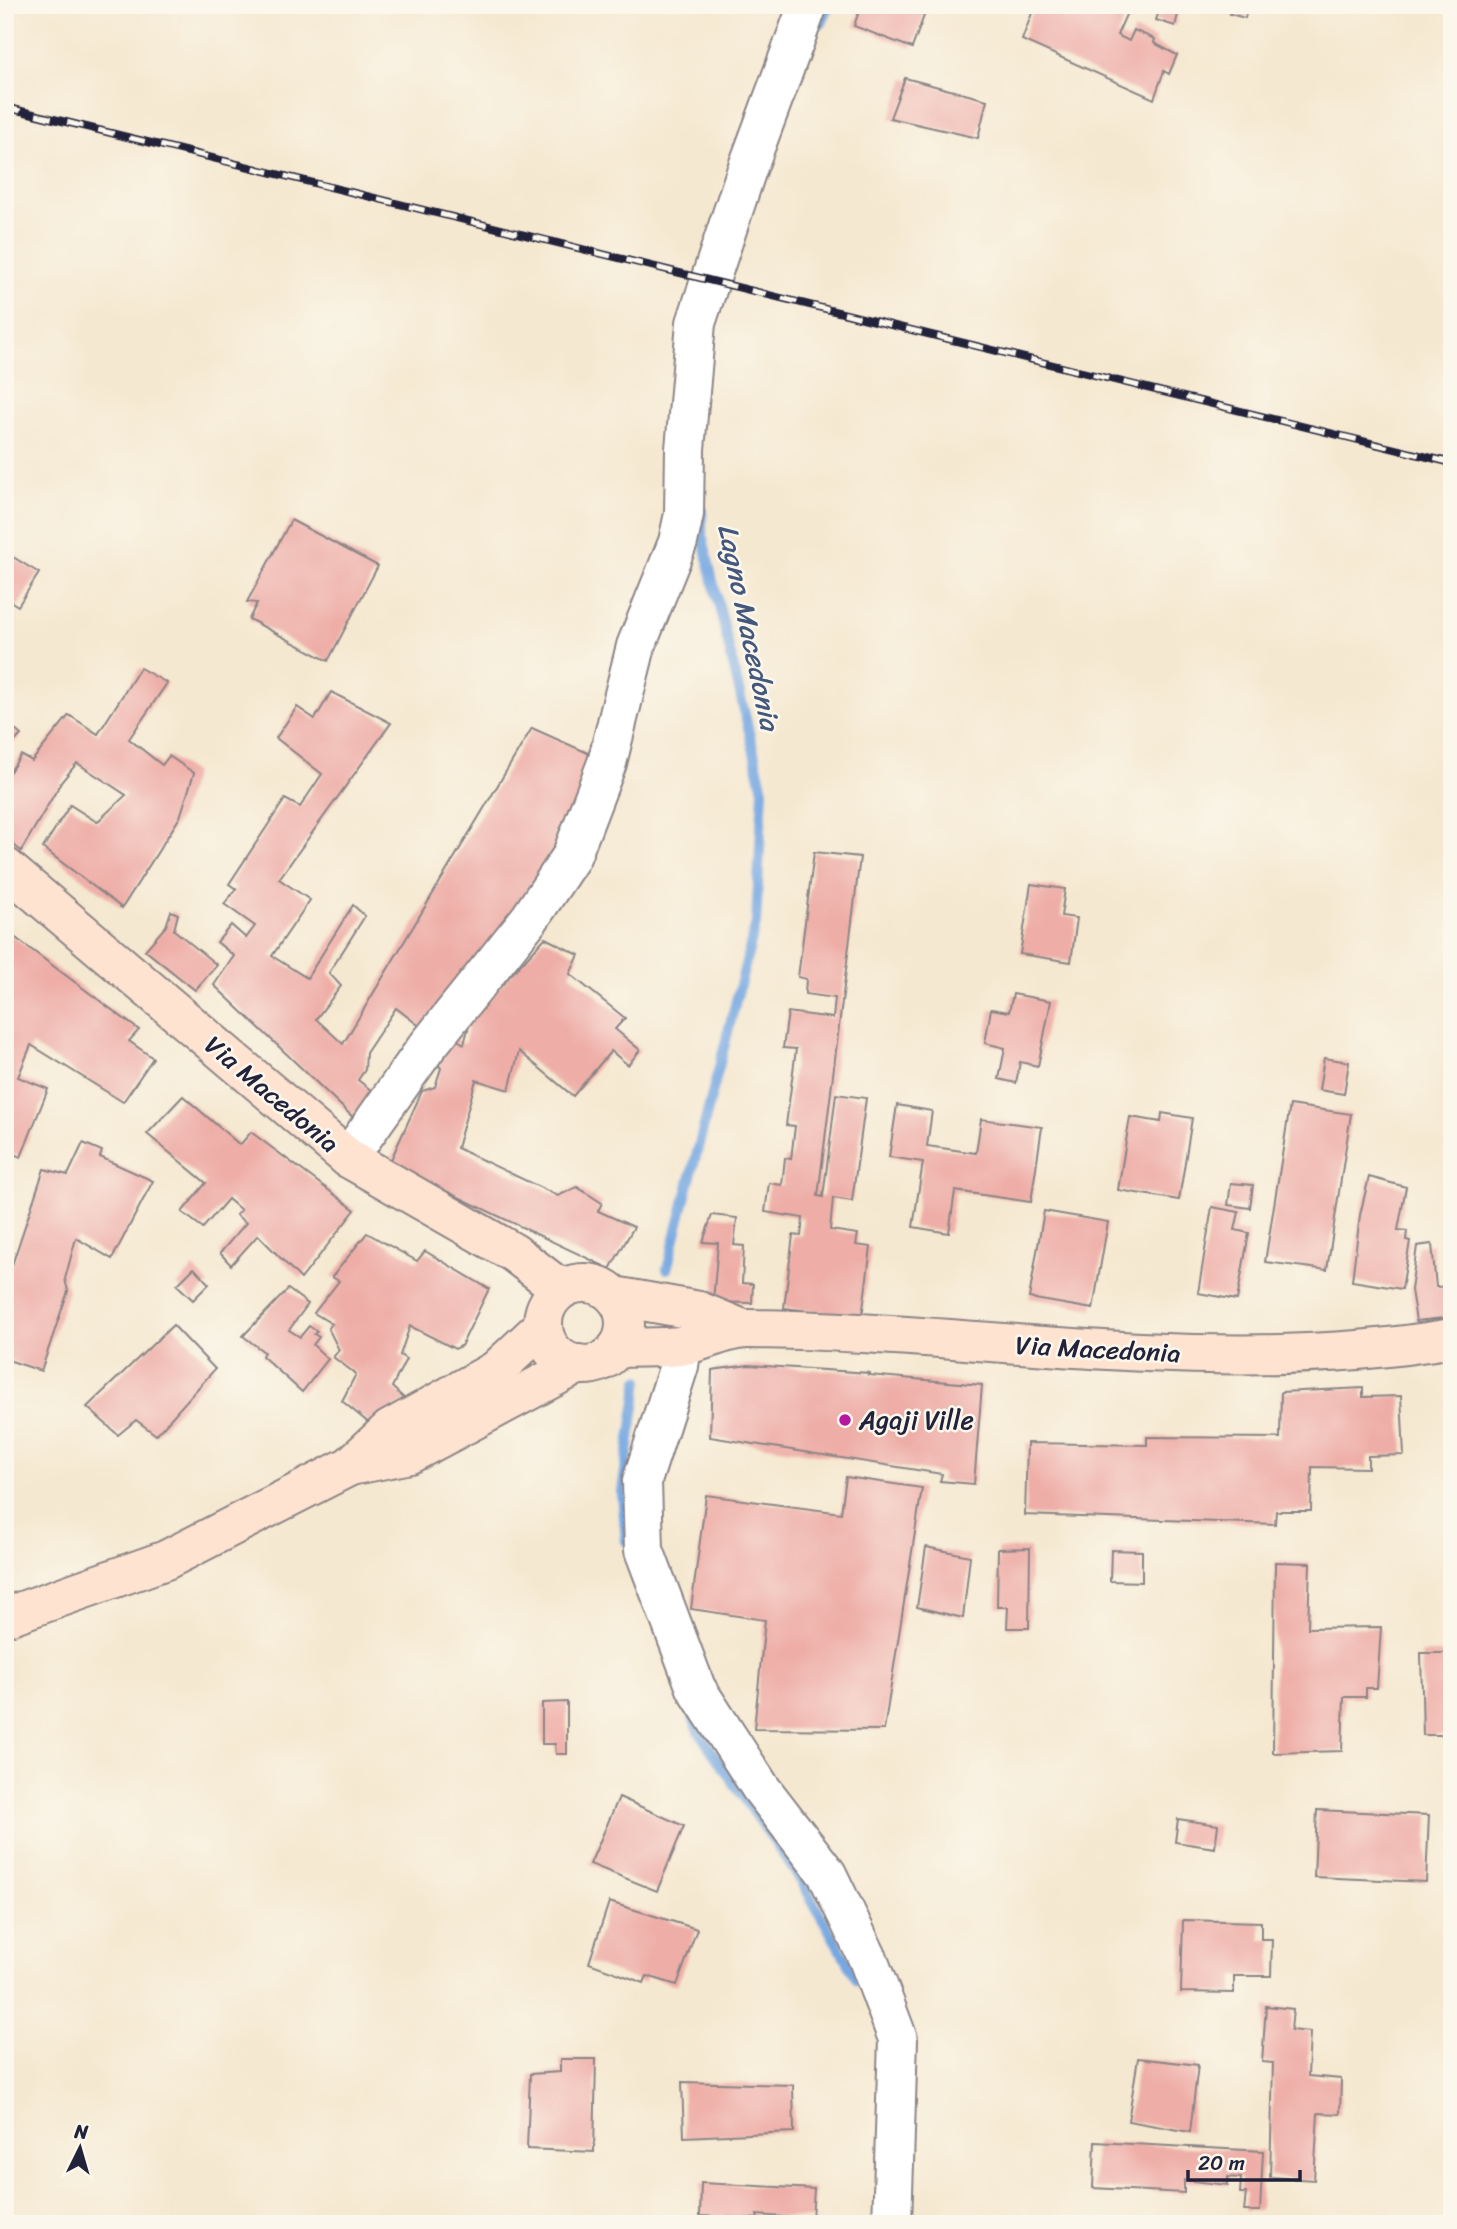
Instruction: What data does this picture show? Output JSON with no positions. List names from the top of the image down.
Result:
{
  "streets": {
    "main road": ["Via Macedonia"]
  },
  "water": ["Lagno Macedonia"],
  "places": ["Agaji Ville"],
  "scale_bar": "20 m",
  "north": "top"
}
